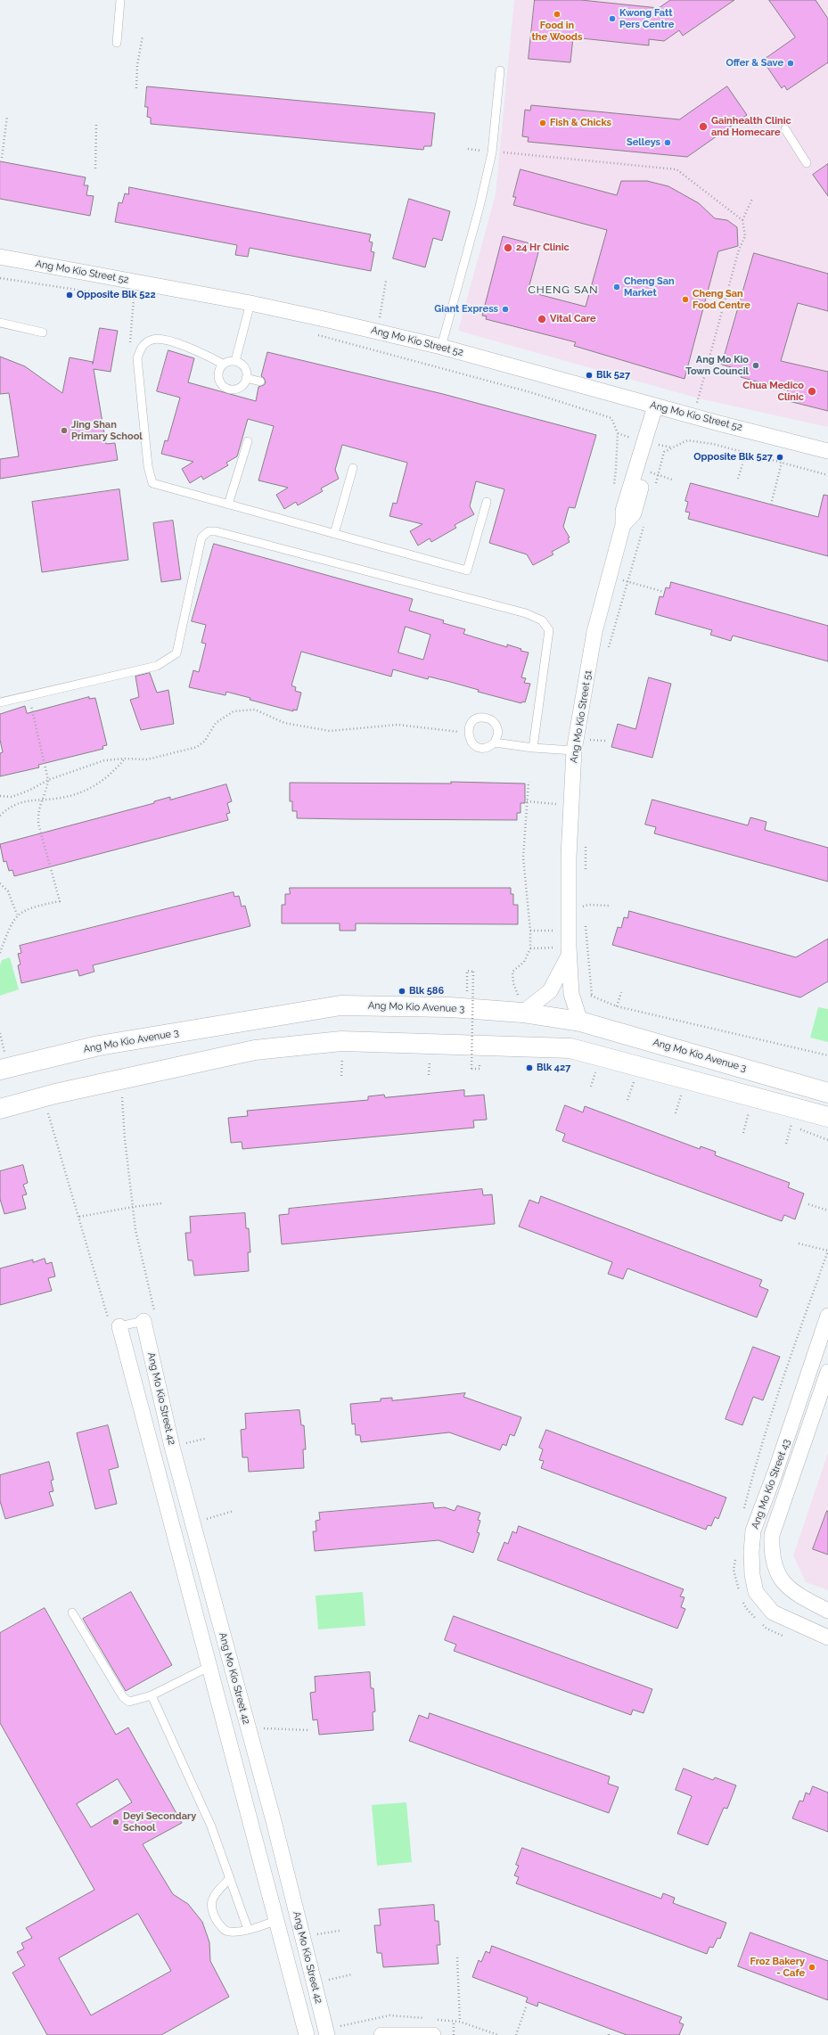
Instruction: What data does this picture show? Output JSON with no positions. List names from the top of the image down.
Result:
{
  "streets": {
    "main road": ["Ang Mo Kio Avenue 3"],
    "street": [
      "Ang Mo Kio Street 52",
      "Ang Mo Kio Street 51",
      "Ang Mo Kio Street 42",
      "Ang Mo Kio Street 43"
    ]
  },
  "crossings": [
    ["Ang Mo Kio Street 52", "Ang Mo Kio Street 51"],
    ["Ang Mo Kio Street 51", "Ang Mo Kio Avenue 3"]
  ],
  "districts": ["CHENG SAN"],
  "places": [
    "Food in the Woods",
    "Kwong Fatt Pers Centre",
    "Offer & Save",
    "Fish & Chicks",
    "Gainhealth Clinic and Homecare",
    "Selleys",
    "24 Hr Clinic",
    "Cheng San Market",
    "Opposite Blk 522",
    "Cheng San Food Centre",
    "Giant Express",
    "Vital Care",
    "Ang Mo Kio Town Council",
    "Blk 527",
    "Chua Medico Clinic",
    "Jing Shan Primary School",
    "Opposite Blk 527",
    "Blk 586",
    "Blk 427",
    "Deyi Secondary School",
    "Froz Bakery - Cafe"
  ]
}
